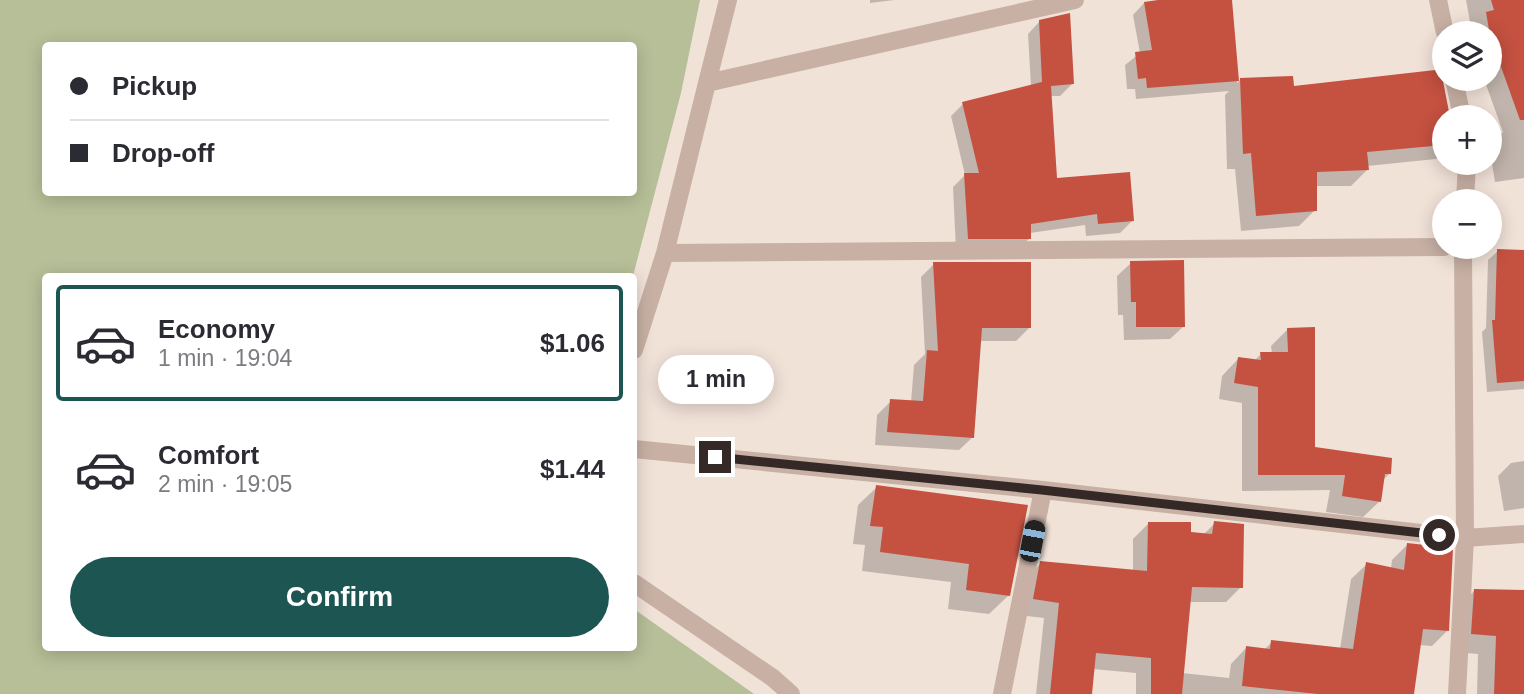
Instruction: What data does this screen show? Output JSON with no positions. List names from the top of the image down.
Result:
{
  "page": {
    "map_buttons": ["+", "−"],
    "banner": ["Pickup", "Drop-off"],
    "list": [
      {
        "name": "Economy",
        "note": "1 min · 19:04",
        "value": "$1.06"
      },
      {
        "name": "Comfort",
        "note": "2 min · 19:05",
        "value": "$1.44"
      }
    ],
    "bubble": "1 min",
    "buttons": "Confirm"
  }
}
